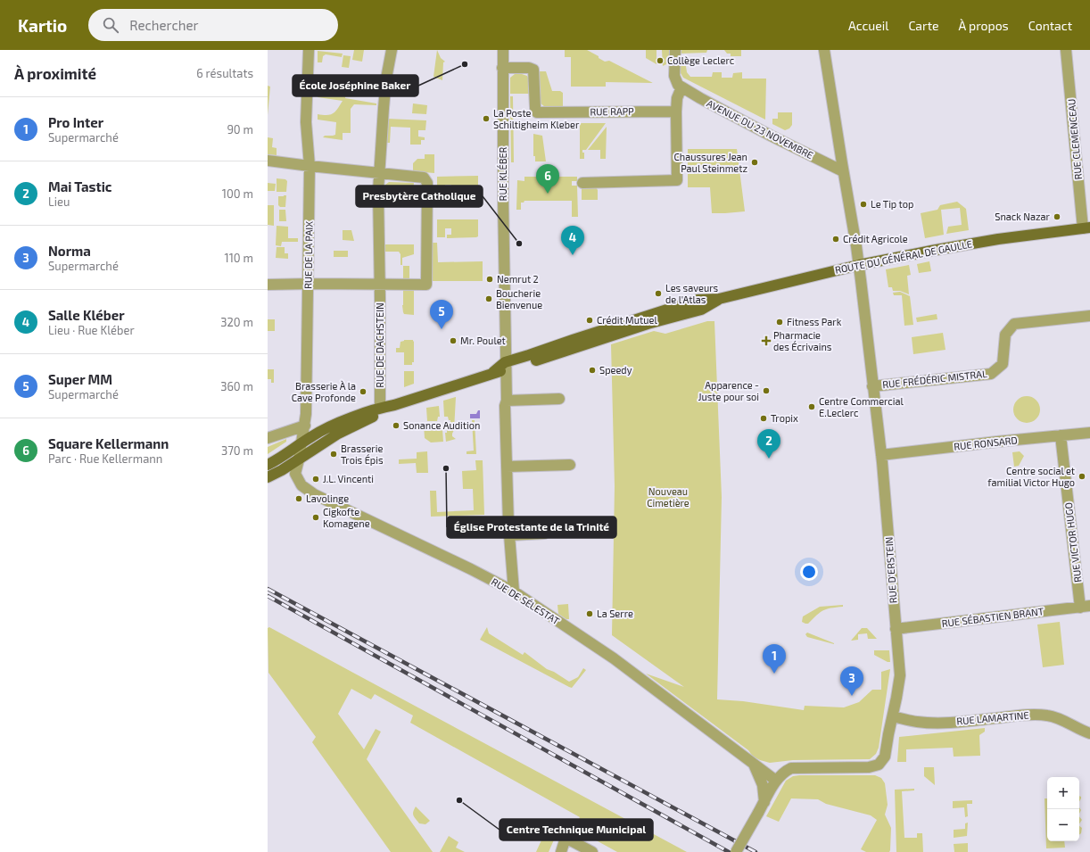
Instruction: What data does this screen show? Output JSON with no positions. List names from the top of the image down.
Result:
{
  "streets": {
    "main road": ["ROUTE DU GÉNÉRAL DE GAULLE"],
    "street": [
      "RUE RAPP",
      "AVENUE DU 23 NOVEMBRE",
      "RUE CLEMENCEAU",
      "RUE KLÉBER",
      "RUE DE LA PAIX",
      "RUE DE DACHSTEIN",
      "RUE FRÉDÉRIC MISTRAL",
      "RUE RONSARD",
      "RUE VICTOR HUGO",
      "RUE D'ERSTEIN",
      "RUE DE SÉLESTAT",
      "RUE SÉBASTIEN BRANT",
      "RUE LAMARTINE"
    ]
  },
  "crossings": [
    ["RUE RAPP", "RUE KLÉBER"],
    ["AVENUE DU 23 NOVEMBRE", "RUE D'ERSTEIN"],
    ["RUE CLEMENCEAU", "ROUTE DU GÉNÉRAL DE GAULLE"],
    ["RUE KLÉBER", "ROUTE DU GÉNÉRAL DE GAULLE"],
    ["RUE KLÉBER", "RUE DE SÉLESTAT"],
    ["RUE DE LA PAIX", "ROUTE DU GÉNÉRAL DE GAULLE"],
    ["RUE DE LA PAIX", "RUE DE SÉLESTAT"],
    ["ROUTE DU GÉNÉRAL DE GAULLE", "RUE DE DACHSTEIN"],
    ["ROUTE DU GÉNÉRAL DE GAULLE", "RUE D'ERSTEIN"],
    ["ROUTE DU GÉNÉRAL DE GAULLE", "RUE DE SÉLESTAT"],
    ["RUE FRÉDÉRIC MISTRAL", "RUE D'ERSTEIN"],
    ["RUE RONSARD", "RUE VICTOR HUGO"],
    ["RUE RONSARD", "RUE D'ERSTEIN"],
    ["RUE VICTOR HUGO", "RUE SÉBASTIEN BRANT"],
    ["RUE D'ERSTEIN", "RUE DE SÉLESTAT"],
    ["RUE D'ERSTEIN", "RUE SÉBASTIEN BRANT"],
    ["RUE D'ERSTEIN", "RUE LAMARTINE"]
  ],
  "parks": ["Nouveau Cimetière"],
  "places": {
    "other": [
      "Collège Leclerc",
      "École Joséphine Baker",
      "La Poste Schiltigheim Kleber",
      "Chaussures Jean Paul Steinmetz",
      "Le Tip top",
      "Snack Nazar",
      "Crédit Agricole",
      "Presbytère Catholique",
      "Nemrut 2",
      "Les saveurs de l'Atlas",
      "Boucherie Bienvenue",
      "Crédit Mutuel",
      "Fitness Park",
      "Mr. Poulet",
      "Speedy",
      "Apparence - Juste pour soi",
      "Brasserie À la Cave Profonde",
      "Centre Commercial E.Leclerc",
      "Tropix",
      "Sonance Audition",
      "Brasserie Trois Épis",
      "Église Protestante de la Trinité",
      "Centre social et familial Victor Hugo",
      "J.L. Vincenti",
      "Lavolinge",
      "Cigkofte Komagene",
      "La Serre",
      "Centre Technique Municipal"
    ],
    "health": ["Pharmacie des Écrivains"]
  },
  "page": {
    "header": "Kartio",
    "search": "Rechercher",
    "nav": [
      "Accueil",
      "Carte",
      "À propos",
      "Contact"
    ],
    "heading": ["À proximité", "6 résultats"],
    "list": [
      {
        "mark": "1",
        "name": "Pro Inter",
        "note": "Supermarché",
        "value": "90 m"
      },
      {
        "mark": "2",
        "name": "Mai Tastic",
        "note": "Lieu",
        "value": "100 m"
      },
      {
        "mark": "3",
        "name": "Norma",
        "note": "Supermarché",
        "value": "110 m"
      },
      {
        "mark": "4",
        "name": "Salle Kléber",
        "note": "Lieu · Rue Kléber",
        "value": "320 m"
      },
      {
        "mark": "5",
        "name": "Super MM",
        "note": "Supermarché",
        "value": "360 m"
      },
      {
        "mark": "6",
        "name": "Square Kellermann",
        "note": "Parc · Rue Kellermann",
        "value": "370 m"
      }
    ],
    "pins": [
      "6",
      "4",
      "5",
      "2",
      "1",
      "3"
    ],
    "map_buttons": ["+", "−"]
  }
}
